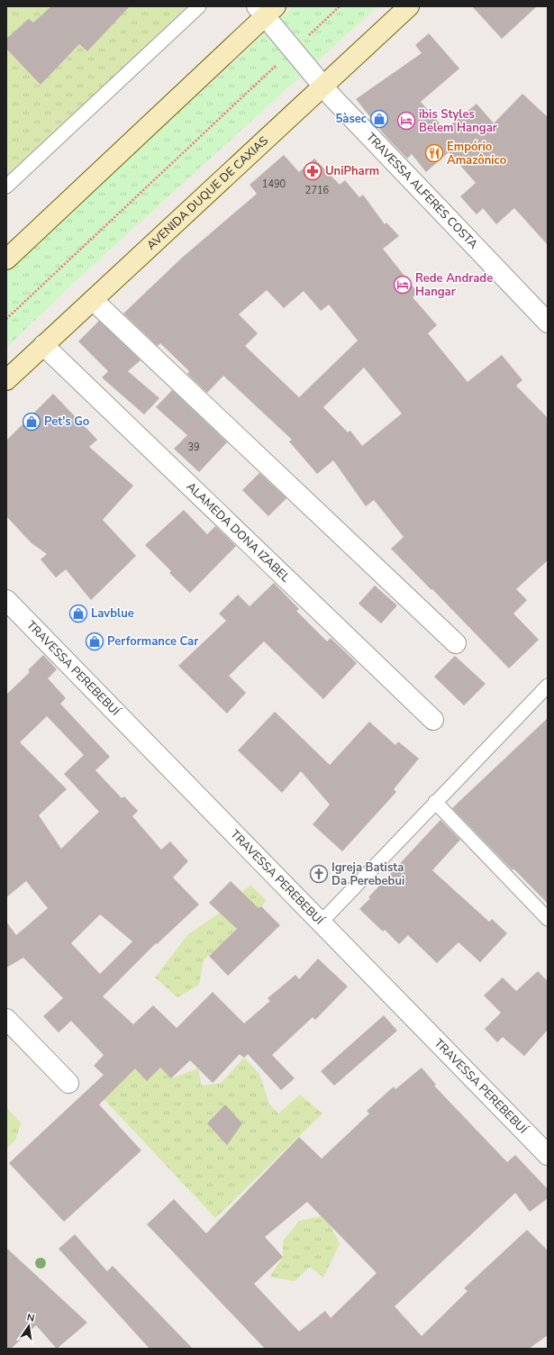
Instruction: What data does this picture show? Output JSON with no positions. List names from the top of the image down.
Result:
{
  "streets": {
    "main road": ["AVENIDA DUQUE DE CAXIAS"],
    "street": ["TRAVESSA ALFERES COSTA", "ALAMEDA DONA IZABEL", "TRAVESSA PEREBEBUÍ"]
  },
  "crossings": [
    ["TRAVESSA ALFERES COSTA", "AVENIDA DUQUE DE CAXIAS"],
    ["AVENIDA DUQUE DE CAXIAS", "ALAMEDA DONA IZABEL"]
  ],
  "places": {
    "shop": [
      "5àsec",
      "Pet's Go",
      "Lavblue",
      "Performance Car"
    ],
    "hotel": ["ibis Styles Belem Hangar", "Rede Andrade Hangar"],
    "restaurant": ["Empório Amazônico"],
    "pharmacy": ["UniPharm"],
    "church": ["Igreja Batista Da Perebebui"]
  },
  "house_numbers": ["1490", "2716", "39"],
  "north": "top"
}
